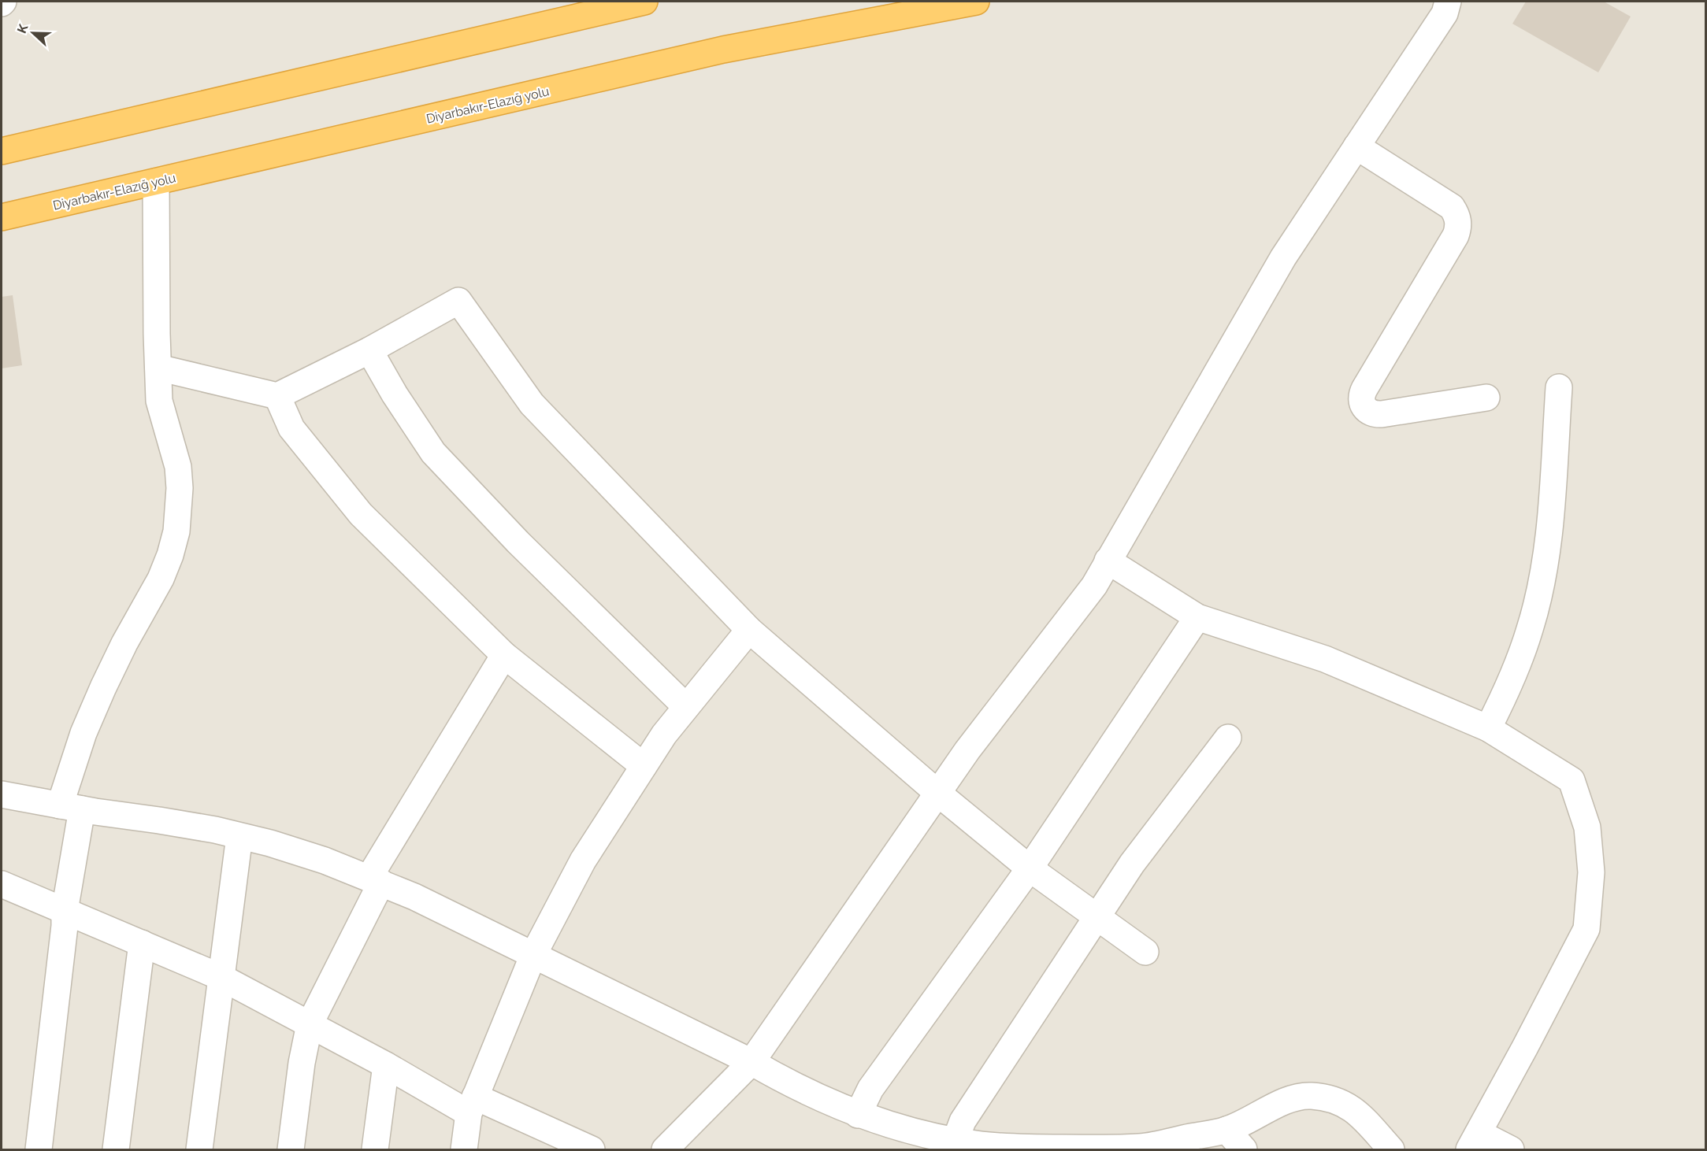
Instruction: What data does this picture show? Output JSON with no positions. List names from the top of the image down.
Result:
{
  "streets": {
    "highway": ["Diyarbakır-Elazığ yolu"]
  },
  "north": "left"
}
